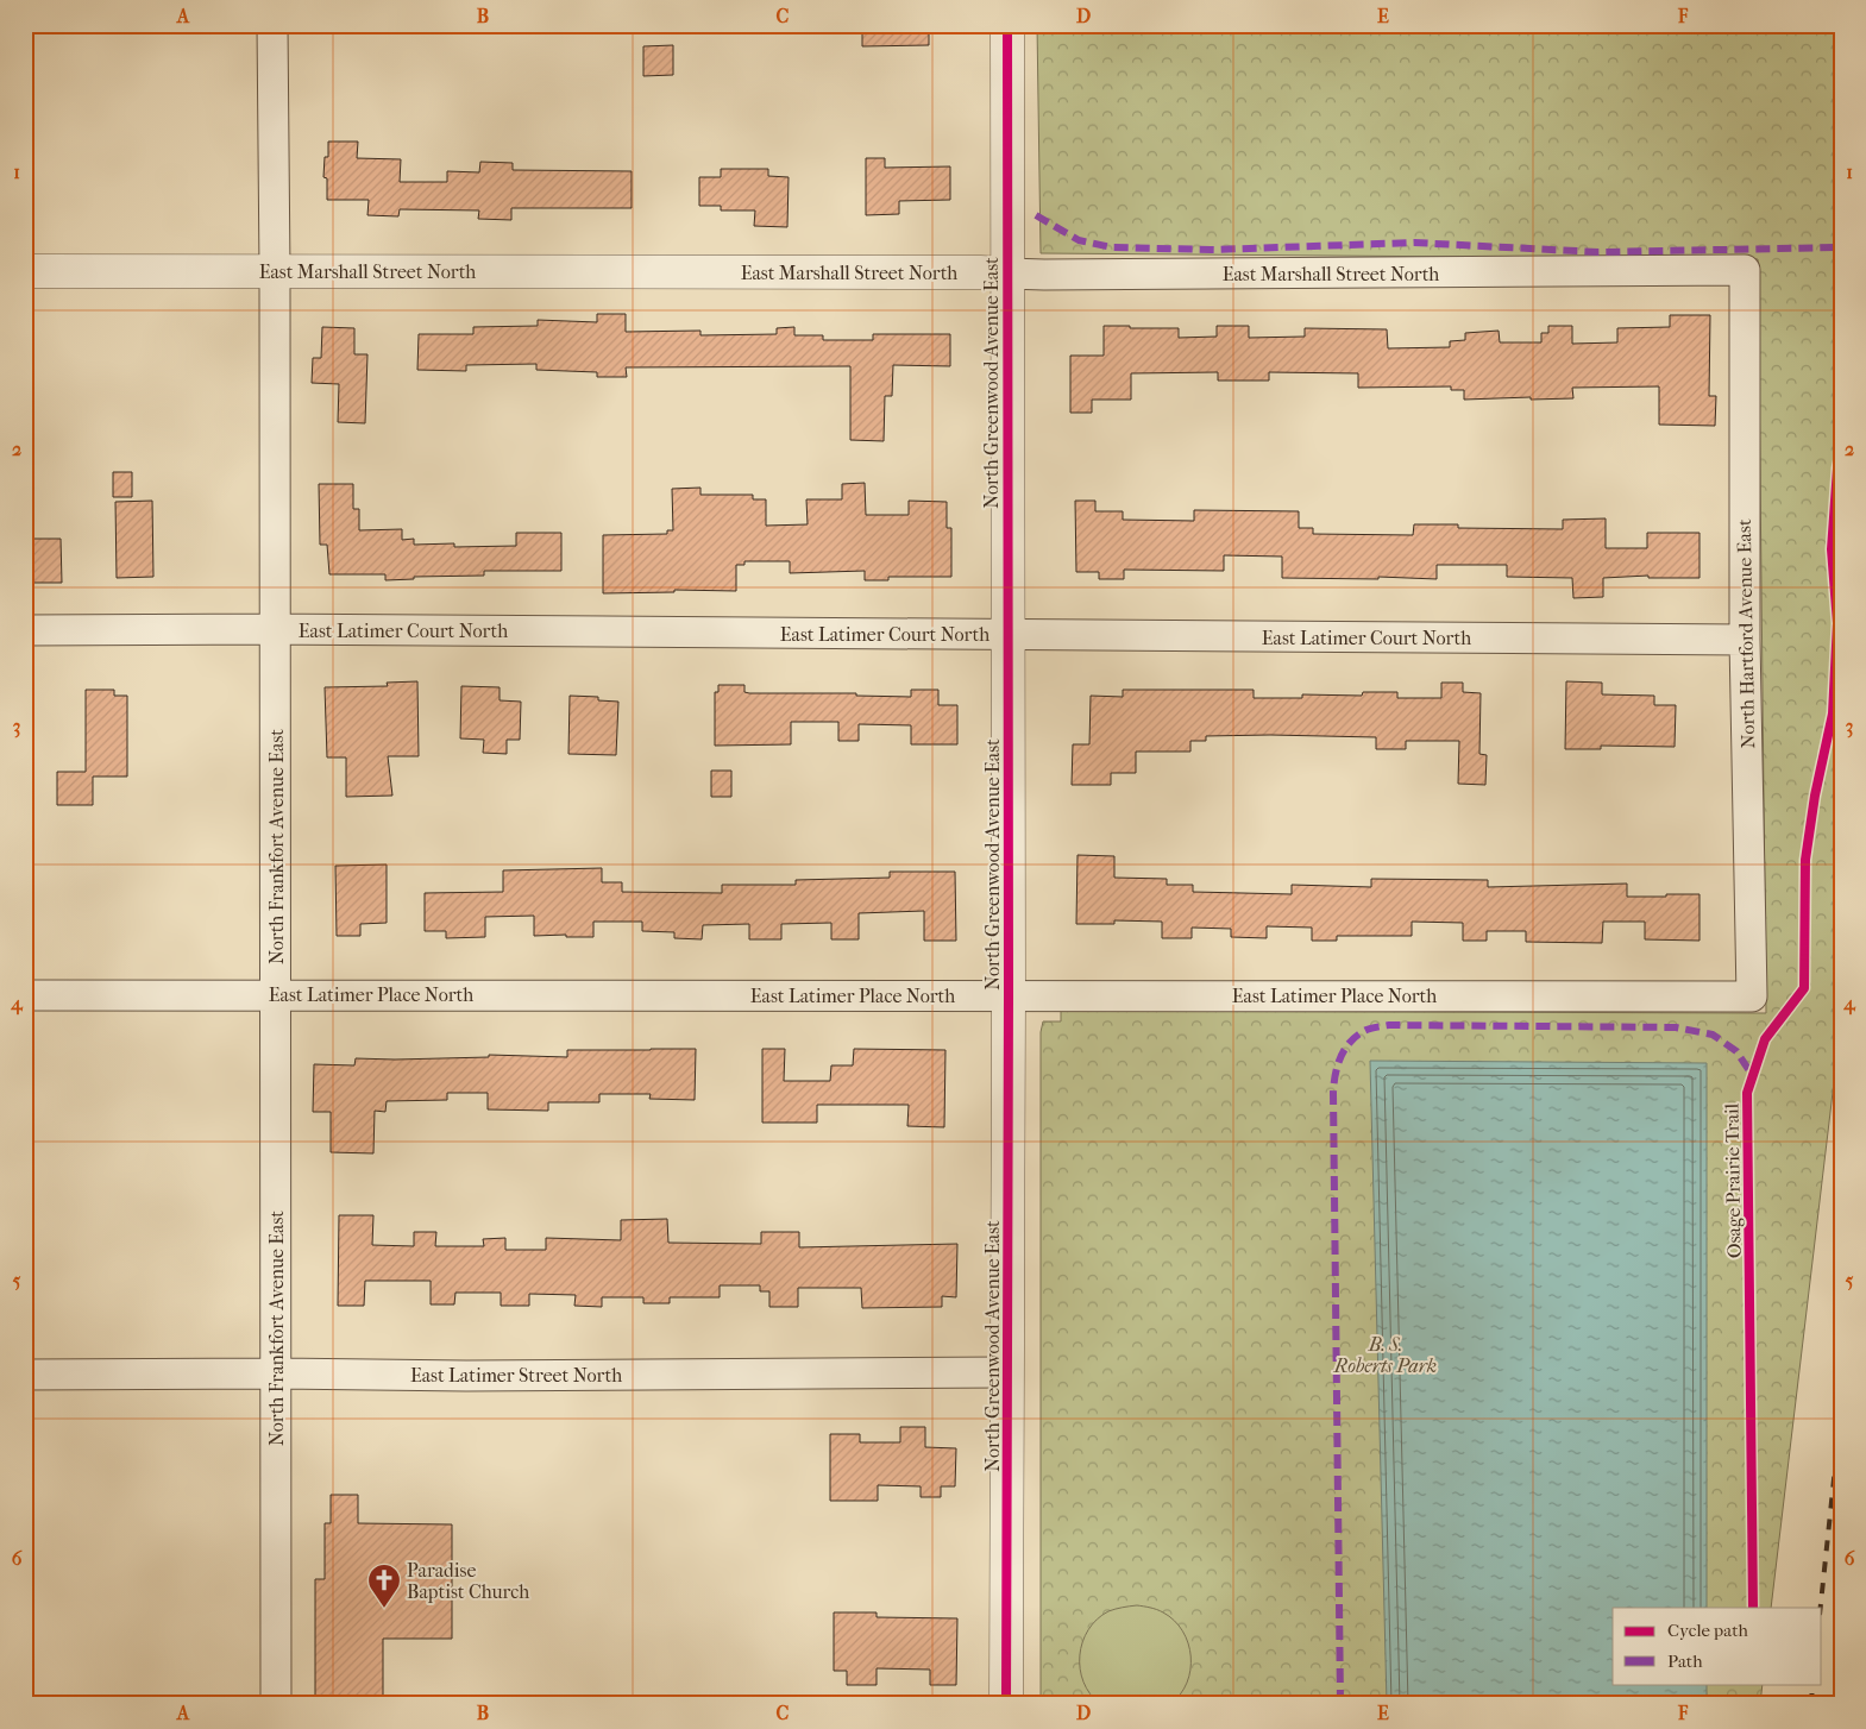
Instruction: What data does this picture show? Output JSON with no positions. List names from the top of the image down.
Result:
{
  "streets": {
    "street": [
      "East Marshall Street North",
      "North Greenwood Avenue East",
      "East Latimer Court North",
      "North Hartford Avenue East",
      "North Frankfort Avenue East",
      "East Latimer Place North",
      "East Latimer Street North"
    ],
    "cycle path": ["Osage Prairie Trail"]
  },
  "crossings": [
    ["East Marshall Street North", "North Greenwood Avenue East"],
    ["East Marshall Street North", "North Hartford Avenue East"],
    ["East Marshall Street North", "North Frankfort Avenue East"],
    ["North Greenwood Avenue East", "East Latimer Court North"],
    ["North Greenwood Avenue East", "East Latimer Place North"],
    ["North Greenwood Avenue East", "East Latimer Street North"],
    ["East Latimer Court North", "North Hartford Avenue East"],
    ["East Latimer Court North", "North Frankfort Avenue East"],
    ["North Hartford Avenue East", "East Latimer Place North"],
    ["North Frankfort Avenue East", "East Latimer Place North"],
    ["North Frankfort Avenue East", "East Latimer Street North"]
  ],
  "parks": ["B. S. Roberts Park"],
  "places": {
    "church": ["Paradise Baptist Church"]
  },
  "legend": ["Cycle path", "Path"],
  "grid": {
    "columns": [
      "A",
      "B",
      "C",
      "D",
      "E",
      "F"
    ],
    "rows": [
      "1",
      "2",
      "3",
      "4",
      "5",
      "6"
    ]
  }
}
